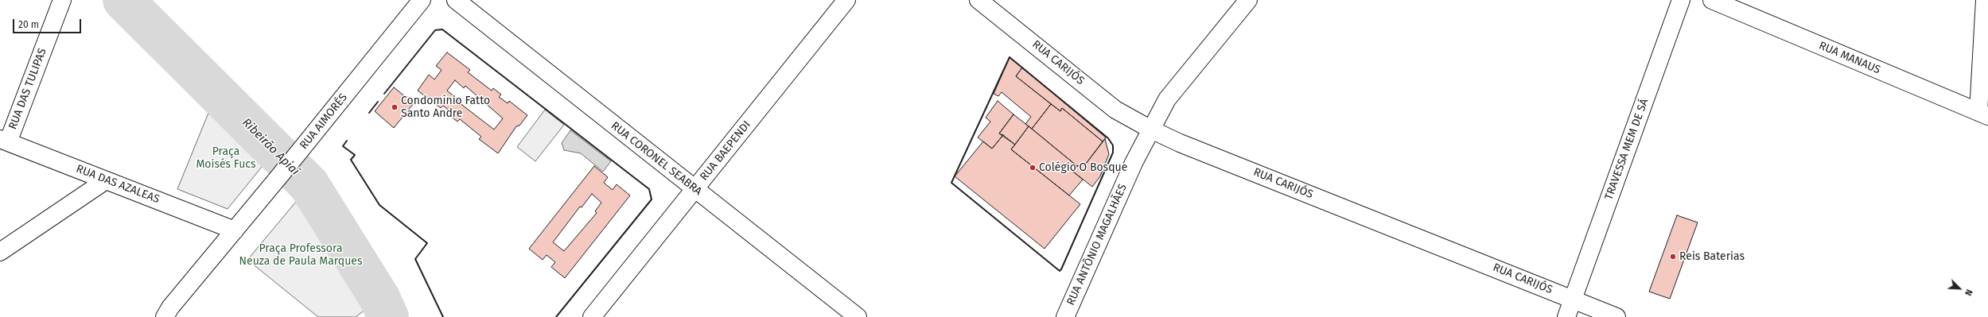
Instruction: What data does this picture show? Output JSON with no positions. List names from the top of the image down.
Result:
{
  "streets": {
    "street": [
      "RUA MANAUS",
      "RUA CARIJÓS",
      "RUA DAS TULIPAS",
      "RUA AIMORÉS",
      "TRAVESSA MEM DE SÁ",
      "RUA BAEPENDI",
      "RUA CORONEL SEABRA",
      "RUA DAS AZALEAS",
      "RUA ANTÔNIO MAGALHÃES"
    ]
  },
  "crossings": [
    ["RUA CARIJÓS", "TRAVESSA MEM DE SÁ"],
    ["RUA CARIJÓS", "RUA ANTÔNIO MAGALHÃES"],
    ["RUA DAS TULIPAS", "RUA DAS AZALEAS"],
    ["RUA AIMORÉS", "RUA DAS AZALEAS"],
    ["RUA BAEPENDI", "RUA CORONEL SEABRA"]
  ],
  "water": ["Ribeirão Apiaí"],
  "parks": ["Praça Moisés Fucs", "Praça Professora Neuza de Paula Marques"],
  "places": ["Condomínio Fatto Santo Andre", "Colégio O Bosque", "Reis Baterias"],
  "scale_bar": "20 m",
  "north": "bottom right"
}
